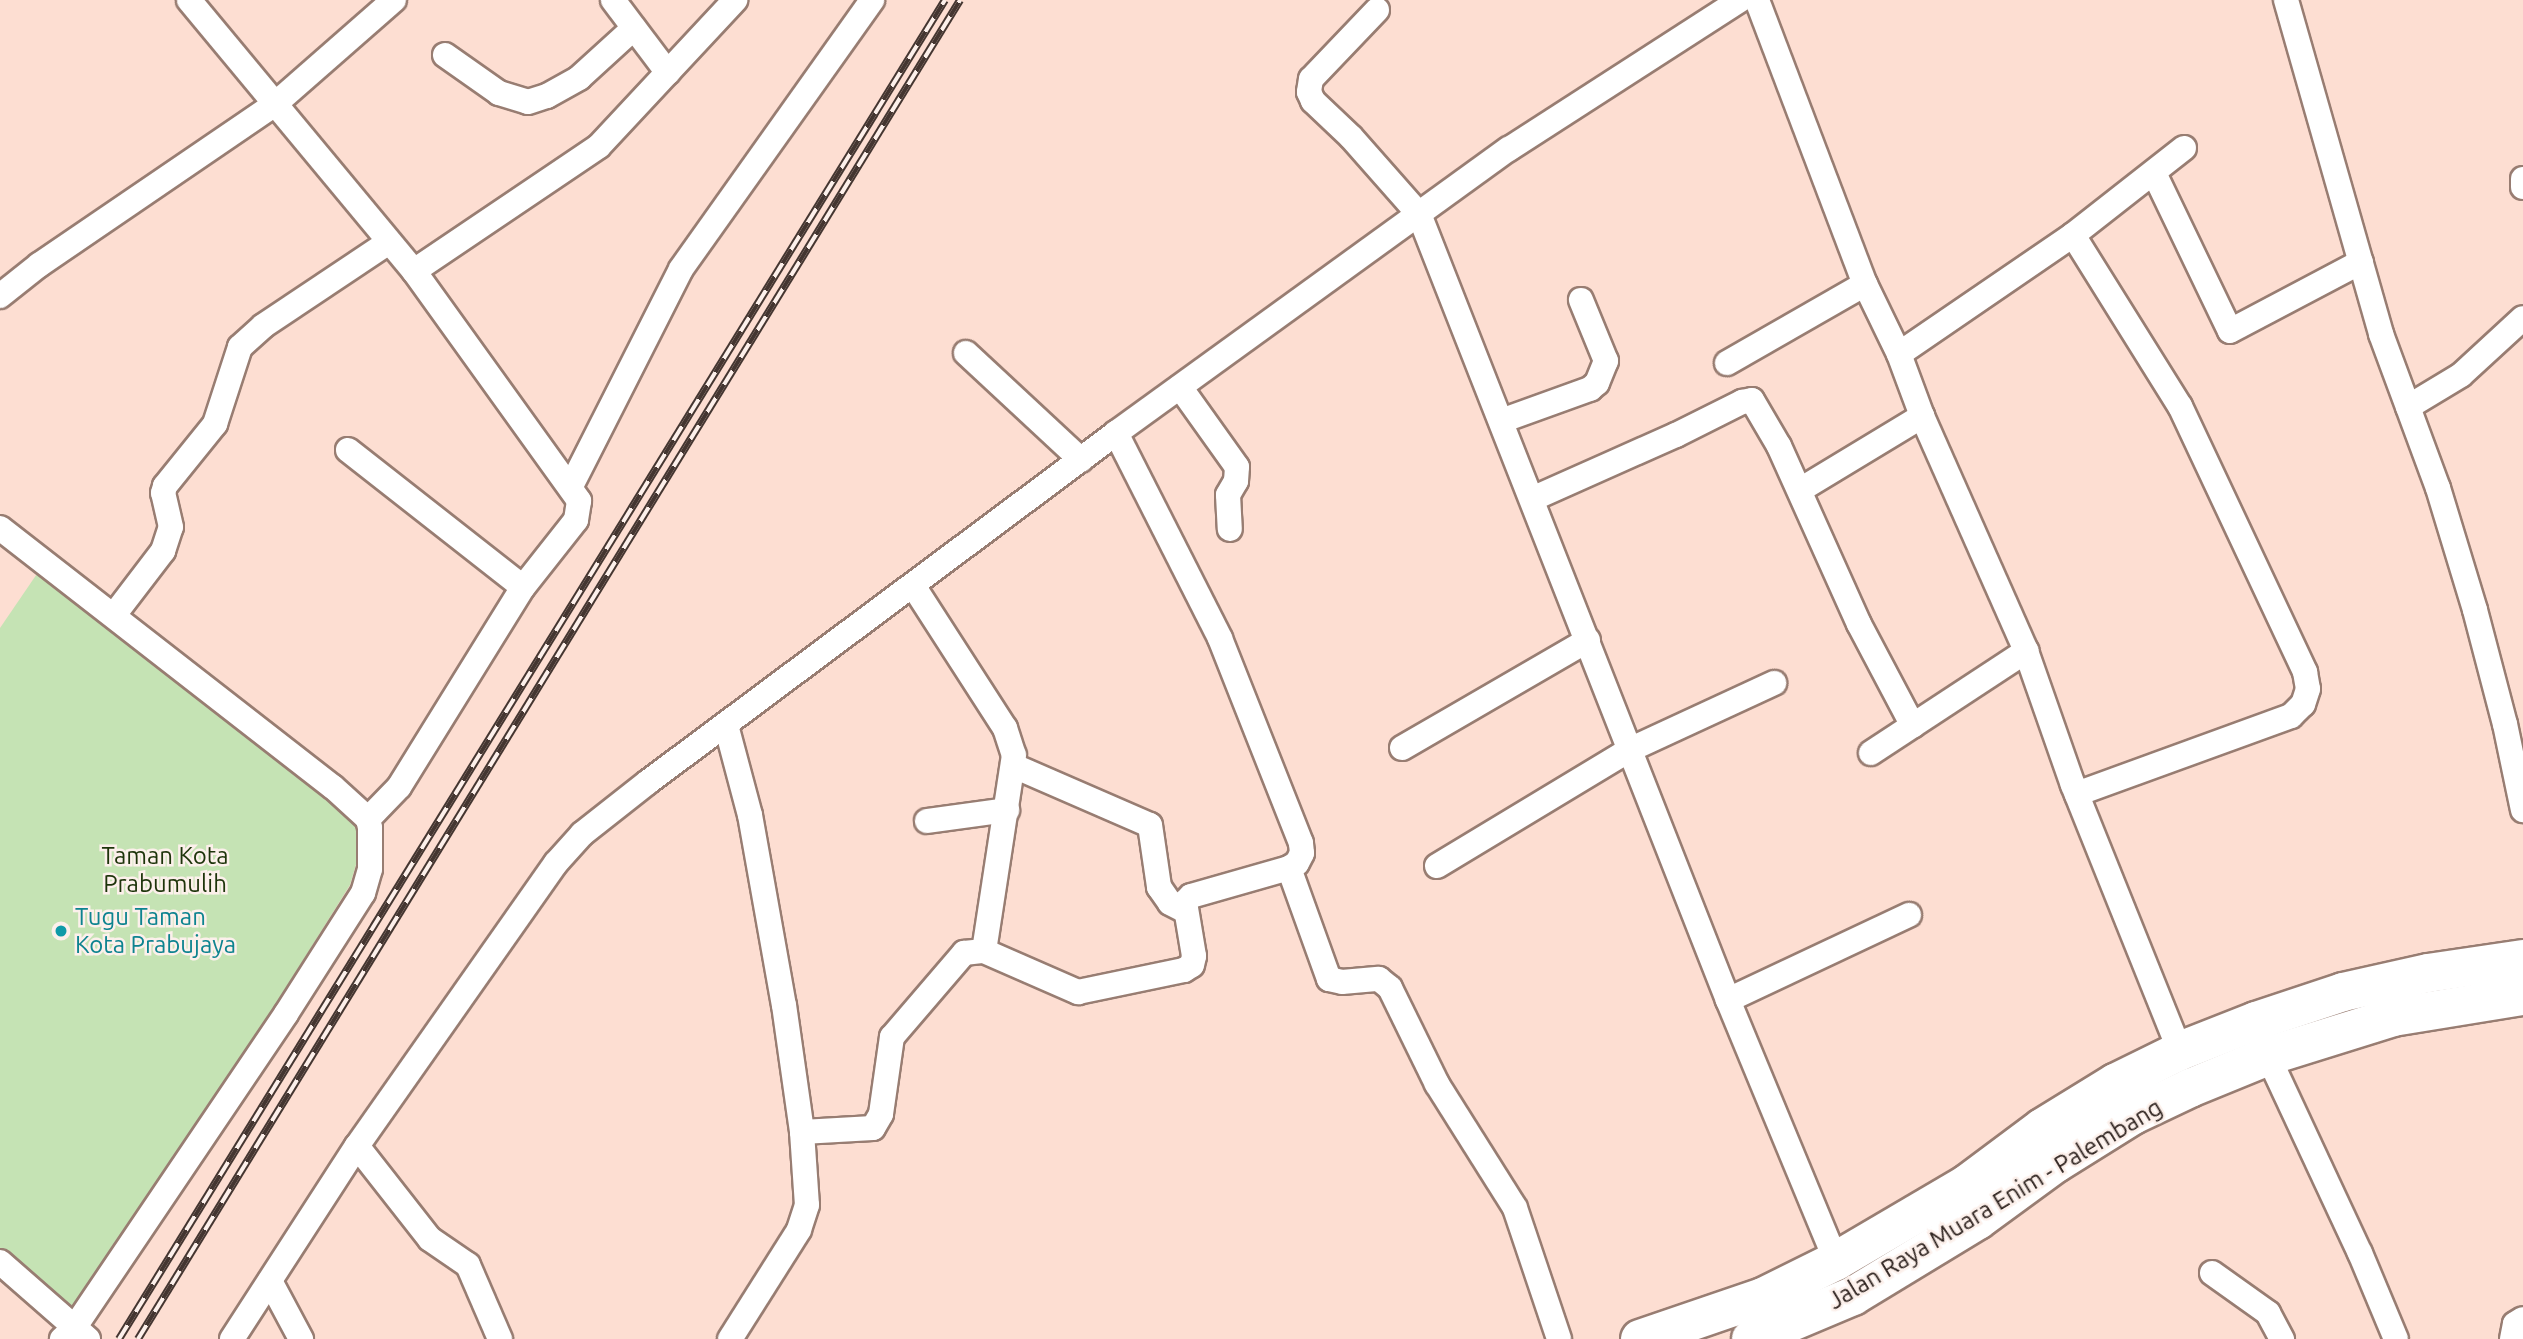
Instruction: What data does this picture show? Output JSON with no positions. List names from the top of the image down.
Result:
{
  "streets": {
    "main road": ["Jalan Raya Muara Enim - Palembang"]
  },
  "parks": ["Taman Kota Prabumulih"],
  "places": ["Tugu Taman Kota Prabujaya"]
}
